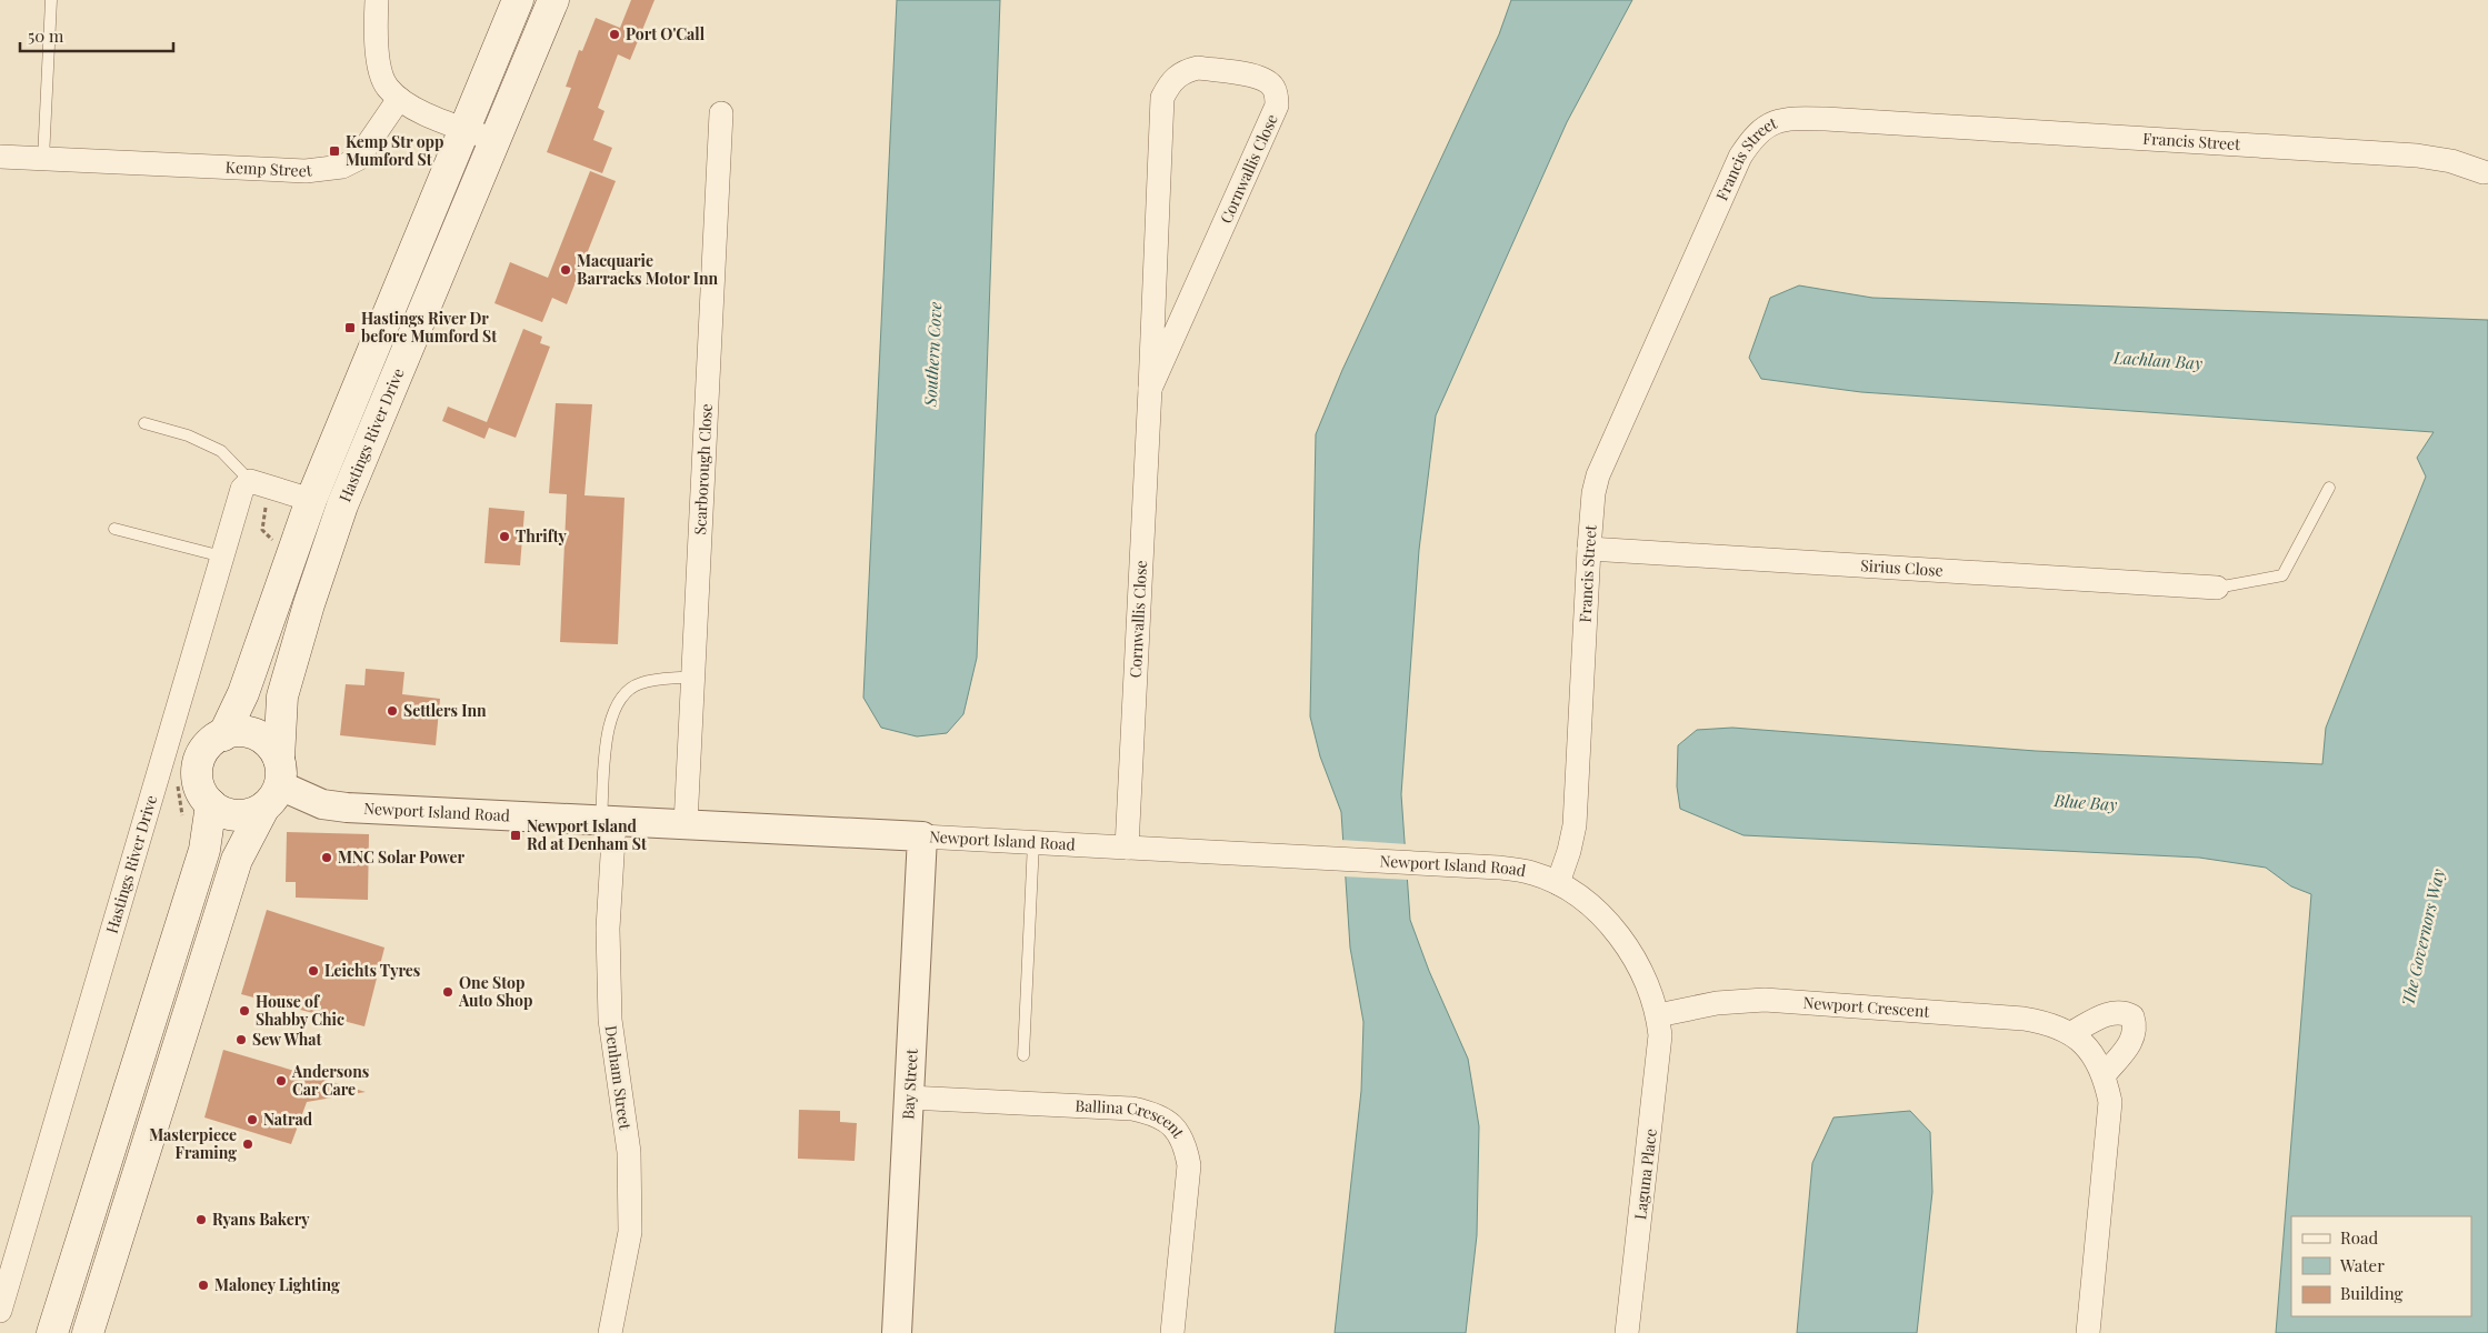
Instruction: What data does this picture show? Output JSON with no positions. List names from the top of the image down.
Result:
{
  "streets": {
    "main road": ["Hastings River Drive"],
    "street": [
      "Francis Street",
      "Kemp Street",
      "Cornwallis Close",
      "Scarborough Close",
      "Sirius Close",
      "Newport Island Road",
      "Newport Crescent",
      "Denham Street",
      "Bay Street",
      "Ballina Crescent",
      "Laguna Place"
    ]
  },
  "crossings": [
    ["Francis Street", "Sirius Close"],
    ["Francis Street", "Newport Island Road"],
    ["Cornwallis Close", "Newport Island Road"],
    ["Hastings River Drive", "Newport Island Road"],
    ["Scarborough Close", "Newport Island Road"],
    ["Newport Island Road", "Newport Crescent"],
    ["Newport Island Road", "Denham Street"],
    ["Newport Island Road", "Bay Street"],
    ["Newport Island Road", "Laguna Place"],
    ["Newport Crescent", "Laguna Place"],
    ["Bay Street", "Ballina Crescent"]
  ],
  "water": [
    "Southern Cove",
    "Lachlan Bay",
    "Blue Bay",
    "The Governors Way"
  ],
  "places": {
    "other": [
      "Port O'Call",
      "Macquarie Barracks Motor Inn",
      "Thrifty",
      "Settlers Inn",
      "MNC Solar Power",
      "Leichts Tyres",
      "One Stop Auto Shop",
      "House of Shabby Chic",
      "Sew What",
      "Andersons Car Care",
      "Natrad",
      "Masterpiece Framing",
      "Ryans Bakery",
      "Maloney Lighting"
    ],
    "transit": ["Kemp Str opp Mumford St", "Hastings River Dr before Mumford St", "Newport Island Rd at Denham St"]
  },
  "legend": ["Road", "Water", "Building"],
  "scale_bar": "50 m"
}
